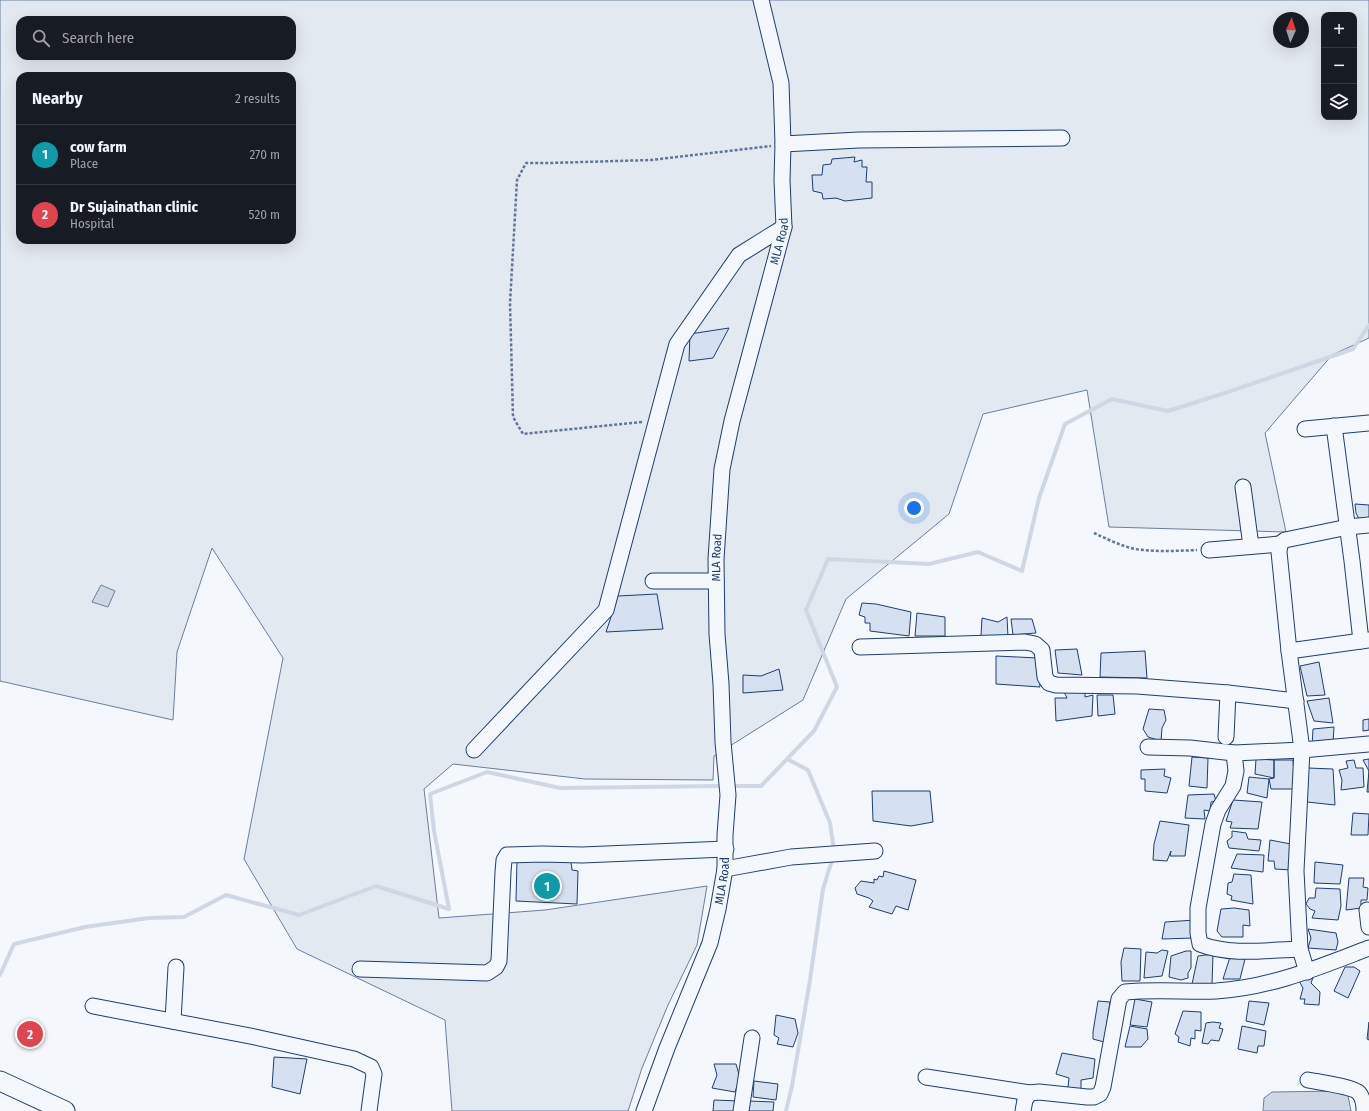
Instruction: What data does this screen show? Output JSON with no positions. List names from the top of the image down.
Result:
{
  "streets": {
    "street": ["MLA Road"]
  },
  "north": "top",
  "page": {
    "map_buttons": ["+", "−"],
    "search": "Search here",
    "heading": ["Nearby", "2 results"],
    "list": [
      {
        "mark": "1",
        "name": "cow farm",
        "note": "Place",
        "value": "270 m"
      },
      {
        "mark": "2",
        "name": "Dr Sujainathan clinic",
        "note": "Hospital",
        "value": "520 m"
      }
    ],
    "pins": ["1", "2"]
  }
}
